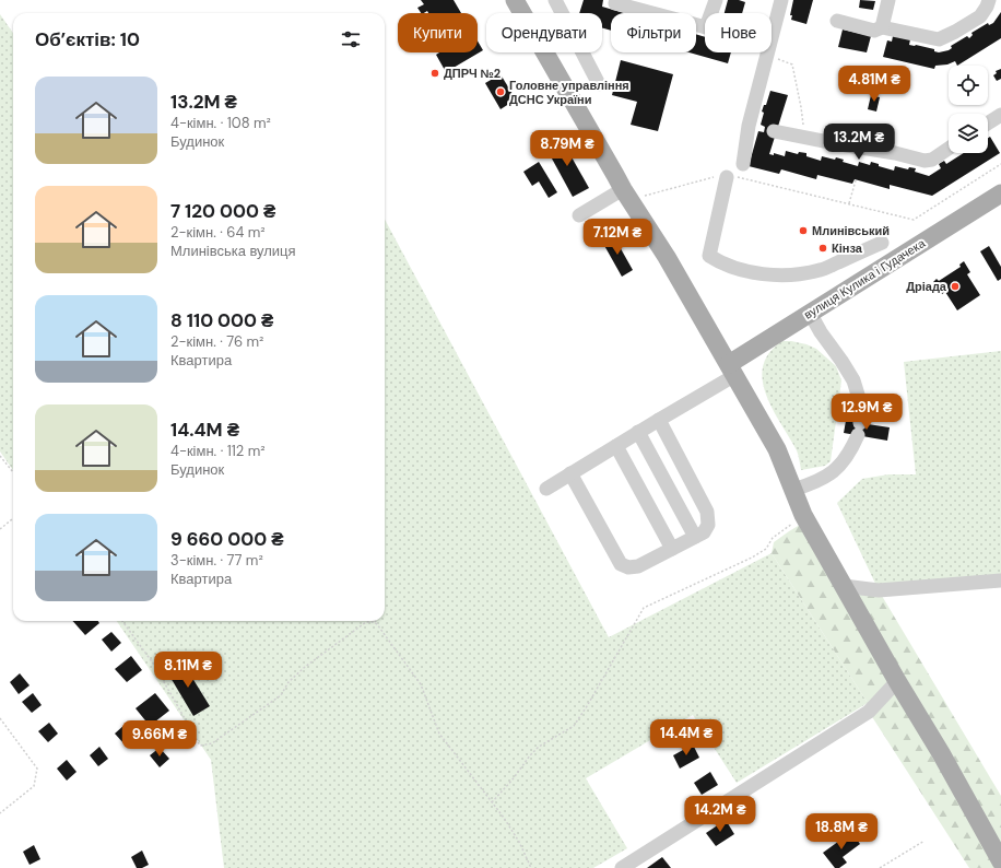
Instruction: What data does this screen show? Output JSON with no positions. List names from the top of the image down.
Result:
{
  "streets": {
    "main road": ["вулиця Кулика і Гудачека"]
  },
  "places": [
    "ДПРЧ №2",
    "Головне управління ДСНС України",
    "Млинівський",
    "Кінза",
    "Дріада"
  ],
  "page": {
    "chip": [
      "Купити",
      "Орендувати",
      "Фільтри",
      "Нове"
    ],
    "heading": "Об’єктів: 10",
    "price": [
      "4.81M ₴",
      "13.2M ₴",
      "8.79M ₴",
      "7.12M ₴",
      "12.9M ₴",
      "8.11M ₴",
      "14.4M ₴",
      "9.66M ₴",
      "14.2M ₴",
      "18.8M ₴"
    ],
    "list": [
      {
        "name": "13.2M ₴",
        "note": "4-кімн. · 108 m² · Будинок"
      },
      {
        "name": "7 120 000 ₴",
        "note": "2-кімн. · 64 m² · Млинівська вулиця"
      },
      {
        "name": "8 110 000 ₴",
        "note": "2-кімн. · 76 m² · Квартира"
      },
      {
        "name": "14.4M ₴",
        "note": "4-кімн. · 112 m² · Будинок"
      },
      {
        "name": "9 660 000 ₴",
        "note": "3-кімн. · 77 m² · Квартира"
      }
    ]
  }
}
